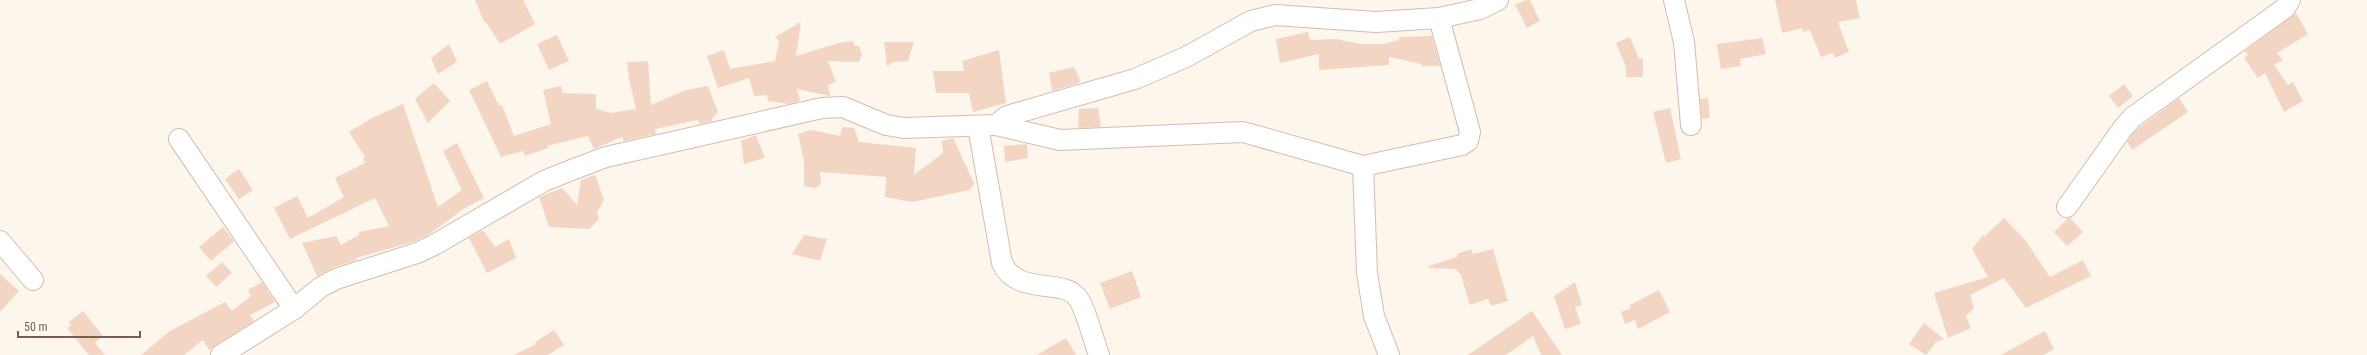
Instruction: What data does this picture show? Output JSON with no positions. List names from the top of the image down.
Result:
{
  "scale_bar": "50 m"
}
